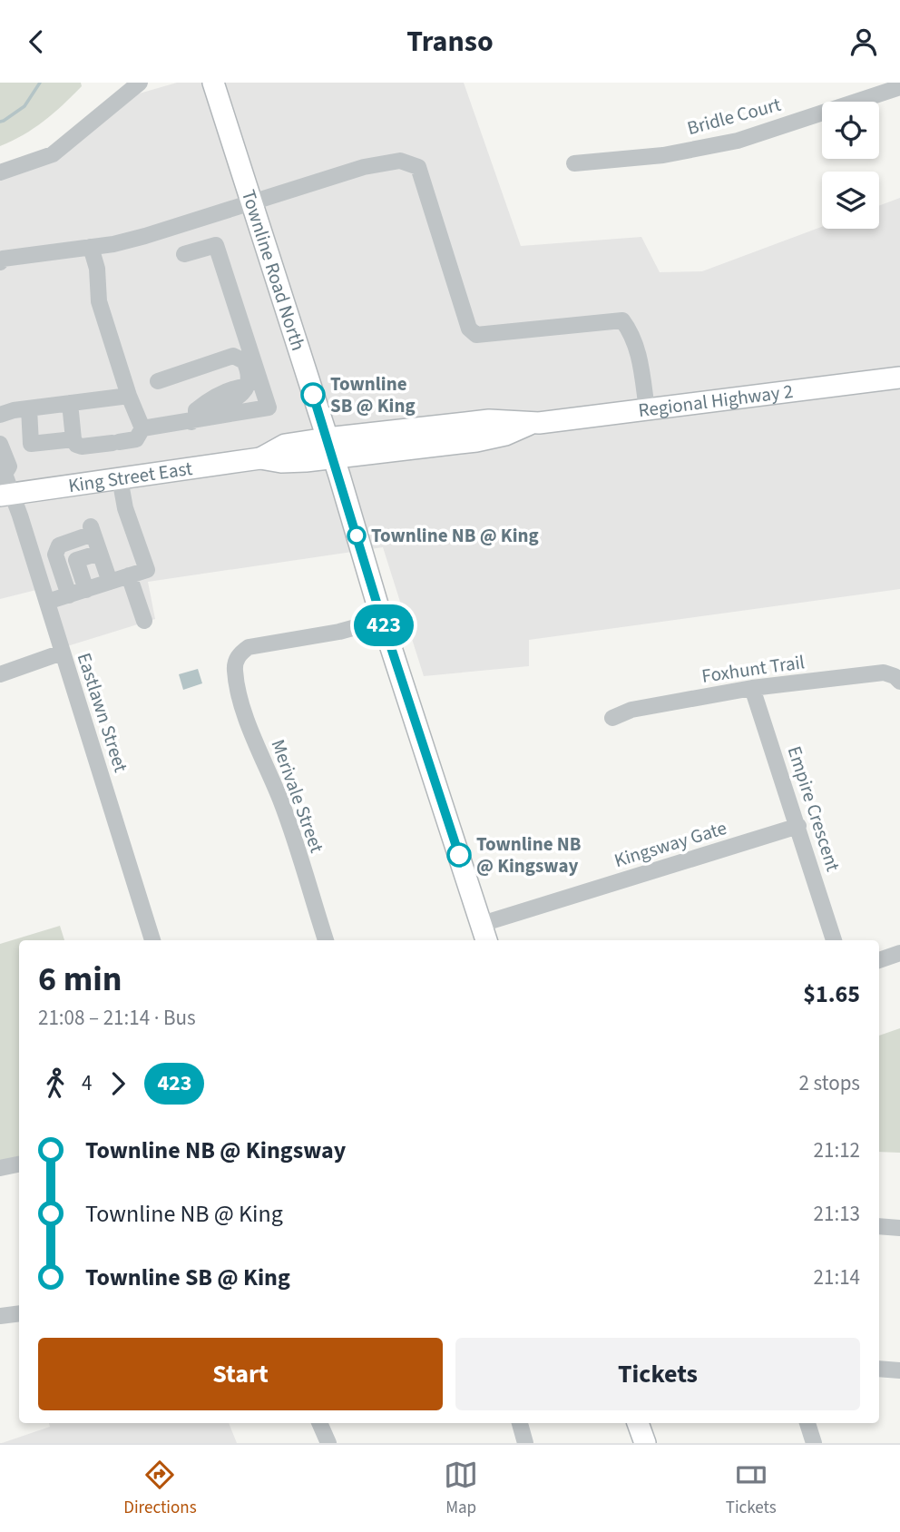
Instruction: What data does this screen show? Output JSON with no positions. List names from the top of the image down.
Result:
{
  "streets": {
    "main road": ["Townline Road North", "Regional Highway 2", "King Street East"],
    "street": [
      "Bridle Court",
      "Foxhunt Trail",
      "Eastlawn Street",
      "Merivale Street",
      "Empire Crescent",
      "Kingsway Gate"
    ]
  },
  "crossings": [
    ["Townline Road North", "Regional Highway 2"],
    ["Townline Road North", "King Street East"],
    ["Townline Road North", "Merivale Street"],
    ["Townline Road North", "Kingsway Gate"],
    ["Regional Highway 2", "King Street East"],
    ["King Street East", "Eastlawn Street"],
    ["Foxhunt Trail", "Empire Crescent"],
    ["Empire Crescent", "Kingsway Gate"]
  ],
  "places": ["Townline SB @ King", "Townline NB @ King", "Townline NB @ Kingsway"],
  "lines": ["bus line 423"],
  "page": {
    "header": "Transo",
    "on_map": "423",
    "heading": ["6 min", "21:08 – 21:14 · Bus", "$1.65"],
    "legs": ["4", "423", "2 stops"],
    "list": [
      {
        "name": "Townline NB @ Kingsway",
        "value": "21:12"
      },
      {
        "name": "Townline NB @ King",
        "value": "21:13"
      },
      {
        "name": "Townline SB @ King",
        "value": "21:14"
      }
    ],
    "buttons": ["Start", "Tickets"],
    "tabs": ["Directions", "Map", "Tickets"]
  }
}
